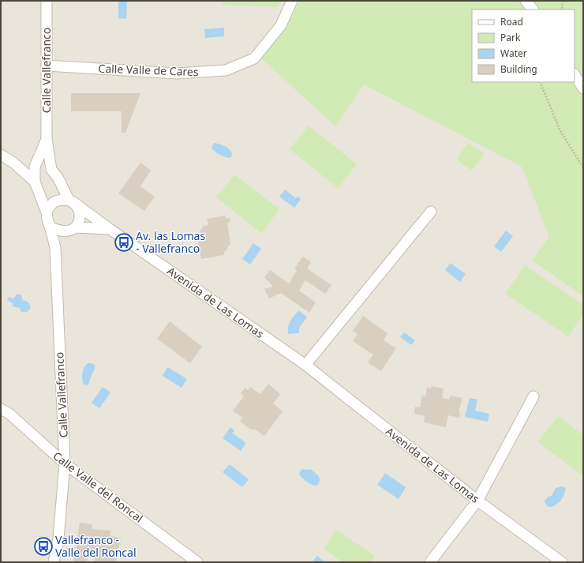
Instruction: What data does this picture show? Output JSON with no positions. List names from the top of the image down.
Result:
{
  "streets": {
    "street": [
      "Calle Vallefranco",
      "Calle Valle de Cares",
      "Avenida de Las Lomas",
      "Calle Valle del Roncal"
    ]
  },
  "crossings": [
    ["Calle Vallefranco", "Calle Valle de Cares"],
    ["Calle Vallefranco", "Avenida de Las Lomas"],
    ["Calle Vallefranco", "Calle Valle del Roncal"]
  ],
  "places": {
    "bus stop": ["Av. las Lomas - Vallefranco", "Vallefranco - Valle del Roncal"]
  },
  "legend": [
    "Road",
    "Park",
    "Water",
    "Building"
  ]
}
